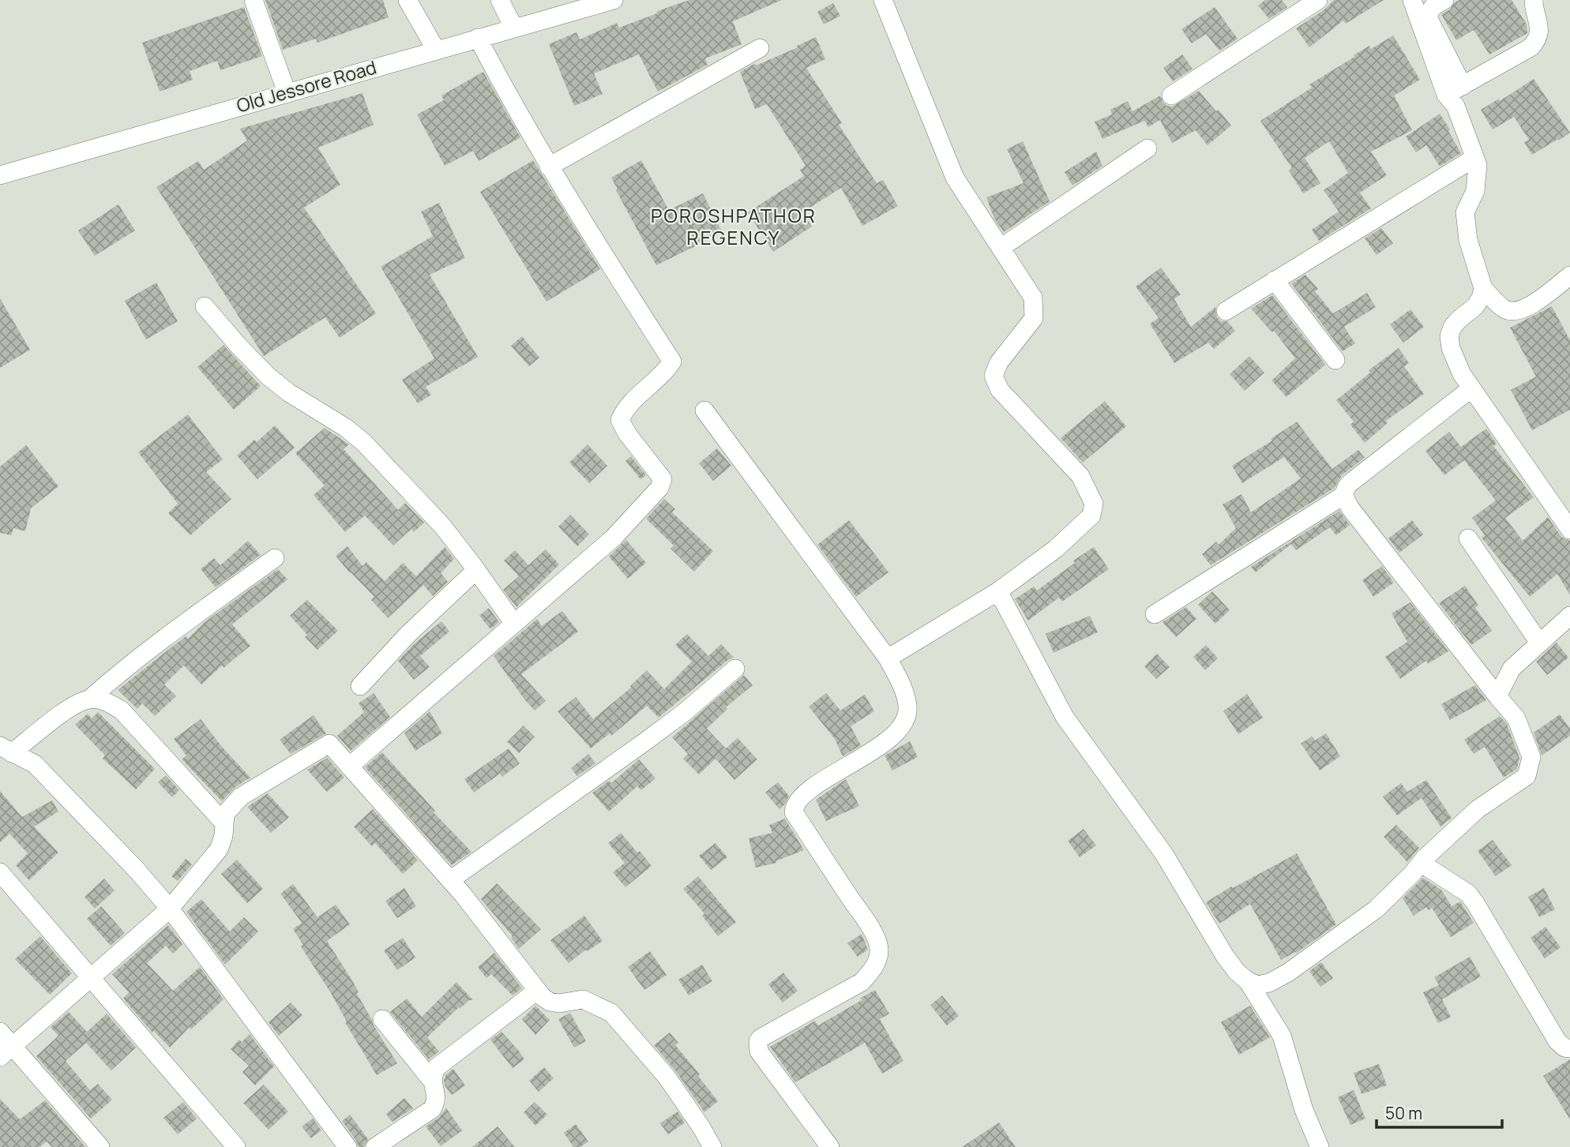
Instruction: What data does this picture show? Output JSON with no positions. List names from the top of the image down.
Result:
{
  "streets": {
    "street": ["Old Jessore Road"]
  },
  "districts": ["POROSHPATHOR REGENCY"],
  "scale_bar": "50 m"
}
